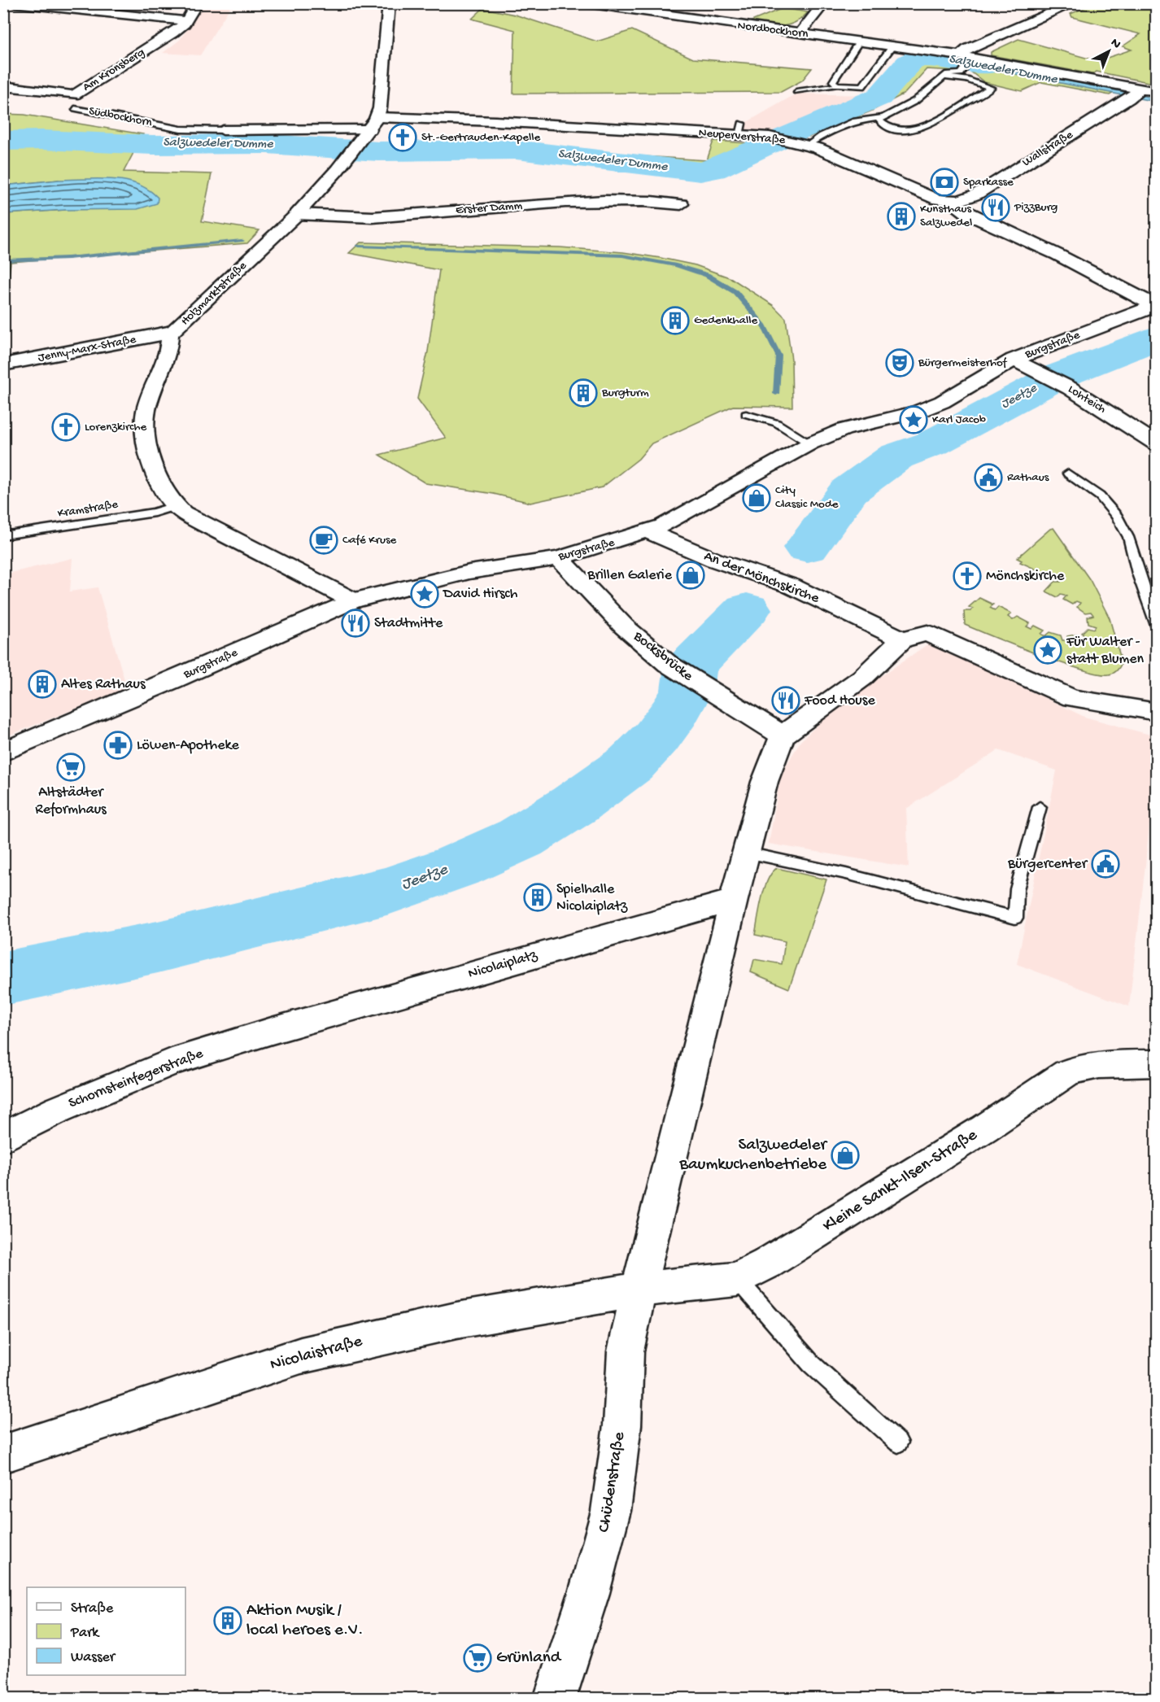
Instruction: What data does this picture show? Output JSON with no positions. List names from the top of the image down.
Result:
{
  "streets": {
    "street": [
      "Nordbockhorn",
      "Am Kronsberg",
      "Südbockhorn",
      "Neuperverstraße",
      "Wallstraße",
      "Erster Damm",
      "Holzmarktstraße",
      "Burgstraße",
      "Jenny-Marx-Straße",
      "Lohteich",
      "An der Mönchskirche",
      "Bocksbrücke",
      "Nicolaiplatz",
      "Schornsteinfegerstraße",
      "Kleine Sankt-Ilsen-Straße",
      "Nicolaistraße",
      "Chüdenstraße"
    ],
    "lane": ["Kramstraße"]
  },
  "crossings": [
    ["Nordbockhorn", "Wallstraße"],
    ["Südbockhorn", "Neuperverstraße"],
    ["Südbockhorn", "Holzmarktstraße"],
    ["Neuperverstraße", "Wallstraße"],
    ["Neuperverstraße", "Holzmarktstraße"],
    ["Neuperverstraße", "Burgstraße"],
    ["Erster Damm", "Holzmarktstraße"],
    ["Holzmarktstraße", "Burgstraße"],
    ["Holzmarktstraße", "Jenny-Marx-Straße"],
    ["Holzmarktstraße", "Kramstraße"],
    ["Burgstraße", "Lohteich"],
    ["Burgstraße", "An der Mönchskirche"],
    ["Burgstraße", "Bocksbrücke"],
    ["Nicolaiplatz", "Schornsteinfegerstraße"],
    ["Kleine Sankt-Ilsen-Straße", "Nicolaistraße"],
    ["Kleine Sankt-Ilsen-Straße", "Chüdenstraße"],
    ["Nicolaistraße", "Chüdenstraße"]
  ],
  "water": ["Salzwedeler Dumme", "Jeetze"],
  "places": {
    "church": ["St.-Gertrauden-Kapelle", "Lorenzkirche", "Mönchskirche"],
    "bank": ["Sparkasse"],
    "restaurant": ["PizzBurg", "Stadtmitte", "Food House"],
    "building": [
      "Kunsthaus Salzwedel",
      "Gedenkhalle",
      "Burgturm",
      "Altes Rathaus",
      "Spielhalle Nicolaiplatz",
      "Aktion Musik / local heroes e.V."
    ],
    "theatre": ["Bürgermeisterhof"],
    "place": ["Karl Jacob", "David Hirsch", "Für Walter - statt Blumen"],
    "public building": ["Rathaus", "Bürgercenter"],
    "shop": ["City Classic Mode", "Brillen Galerie", "Salzwedeler Baumkuchenbetriebe"],
    "cafe": ["Café Kruse"],
    "pharmacy": ["Löwen-Apotheke"],
    "supermarket": ["Altstädter Reformhaus", "Grünland"]
  },
  "legend": ["Straße", "Park", "Wasser"],
  "north": "top right"
}
